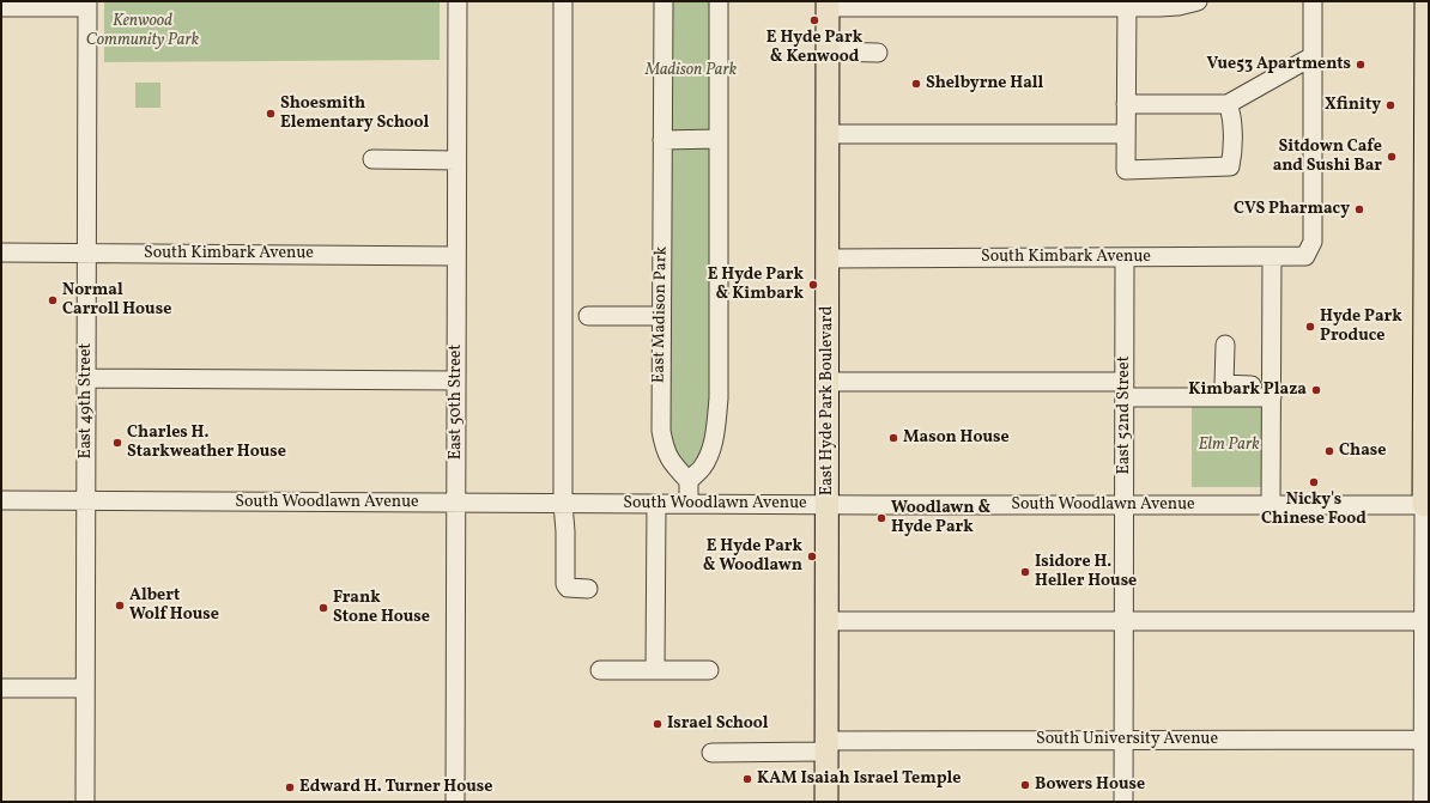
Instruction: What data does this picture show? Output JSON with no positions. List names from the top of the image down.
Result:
{
  "streets": {
    "main road": ["East Hyde Park Boulevard"],
    "street": [
      "South Kimbark Avenue",
      "East Madison Park",
      "East 49th Street",
      "East 50th Street",
      "East 52nd Street",
      "South Woodlawn Avenue",
      "South University Avenue"
    ]
  },
  "crossings": [
    ["South Kimbark Avenue", "East 49th Street"],
    ["South Kimbark Avenue", "East Hyde Park Boulevard"],
    ["South Kimbark Avenue", "East 50th Street"],
    ["South Kimbark Avenue", "East 52nd Street"],
    ["East 49th Street", "South Woodlawn Avenue"],
    ["East Hyde Park Boulevard", "South Woodlawn Avenue"],
    ["East Hyde Park Boulevard", "South University Avenue"],
    ["East 50th Street", "South Woodlawn Avenue"],
    ["East 52nd Street", "South Woodlawn Avenue"],
    ["East 52nd Street", "South University Avenue"]
  ],
  "parks": ["Kenwood Community Park", "Madison Park", "Elm Park"],
  "places": [
    "E Hyde Park & Kenwood",
    "Vue53 Apartments",
    "Shelbyrne Hall",
    "Xfinity",
    "Shoesmith Elementary School",
    "Sitdown Cafe and Sushi Bar",
    "CVS Pharmacy",
    "E Hyde Park & Kimbark",
    "Normal Carroll House",
    "Hyde Park Produce",
    "Kimbark Plaza",
    "Mason House",
    "Charles H. Starkweather House",
    "Chase",
    "Nicky's Chinese Food",
    "Woodlawn & Hyde Park",
    "E Hyde Park & Woodlawn",
    "Isidore H. Heller House",
    "Albert Wolf House",
    "Frank Stone House",
    "Israel School",
    "KAM Isaiah Israel Temple",
    "Bowers House",
    "Edward H. Turner House"
  ]
}
